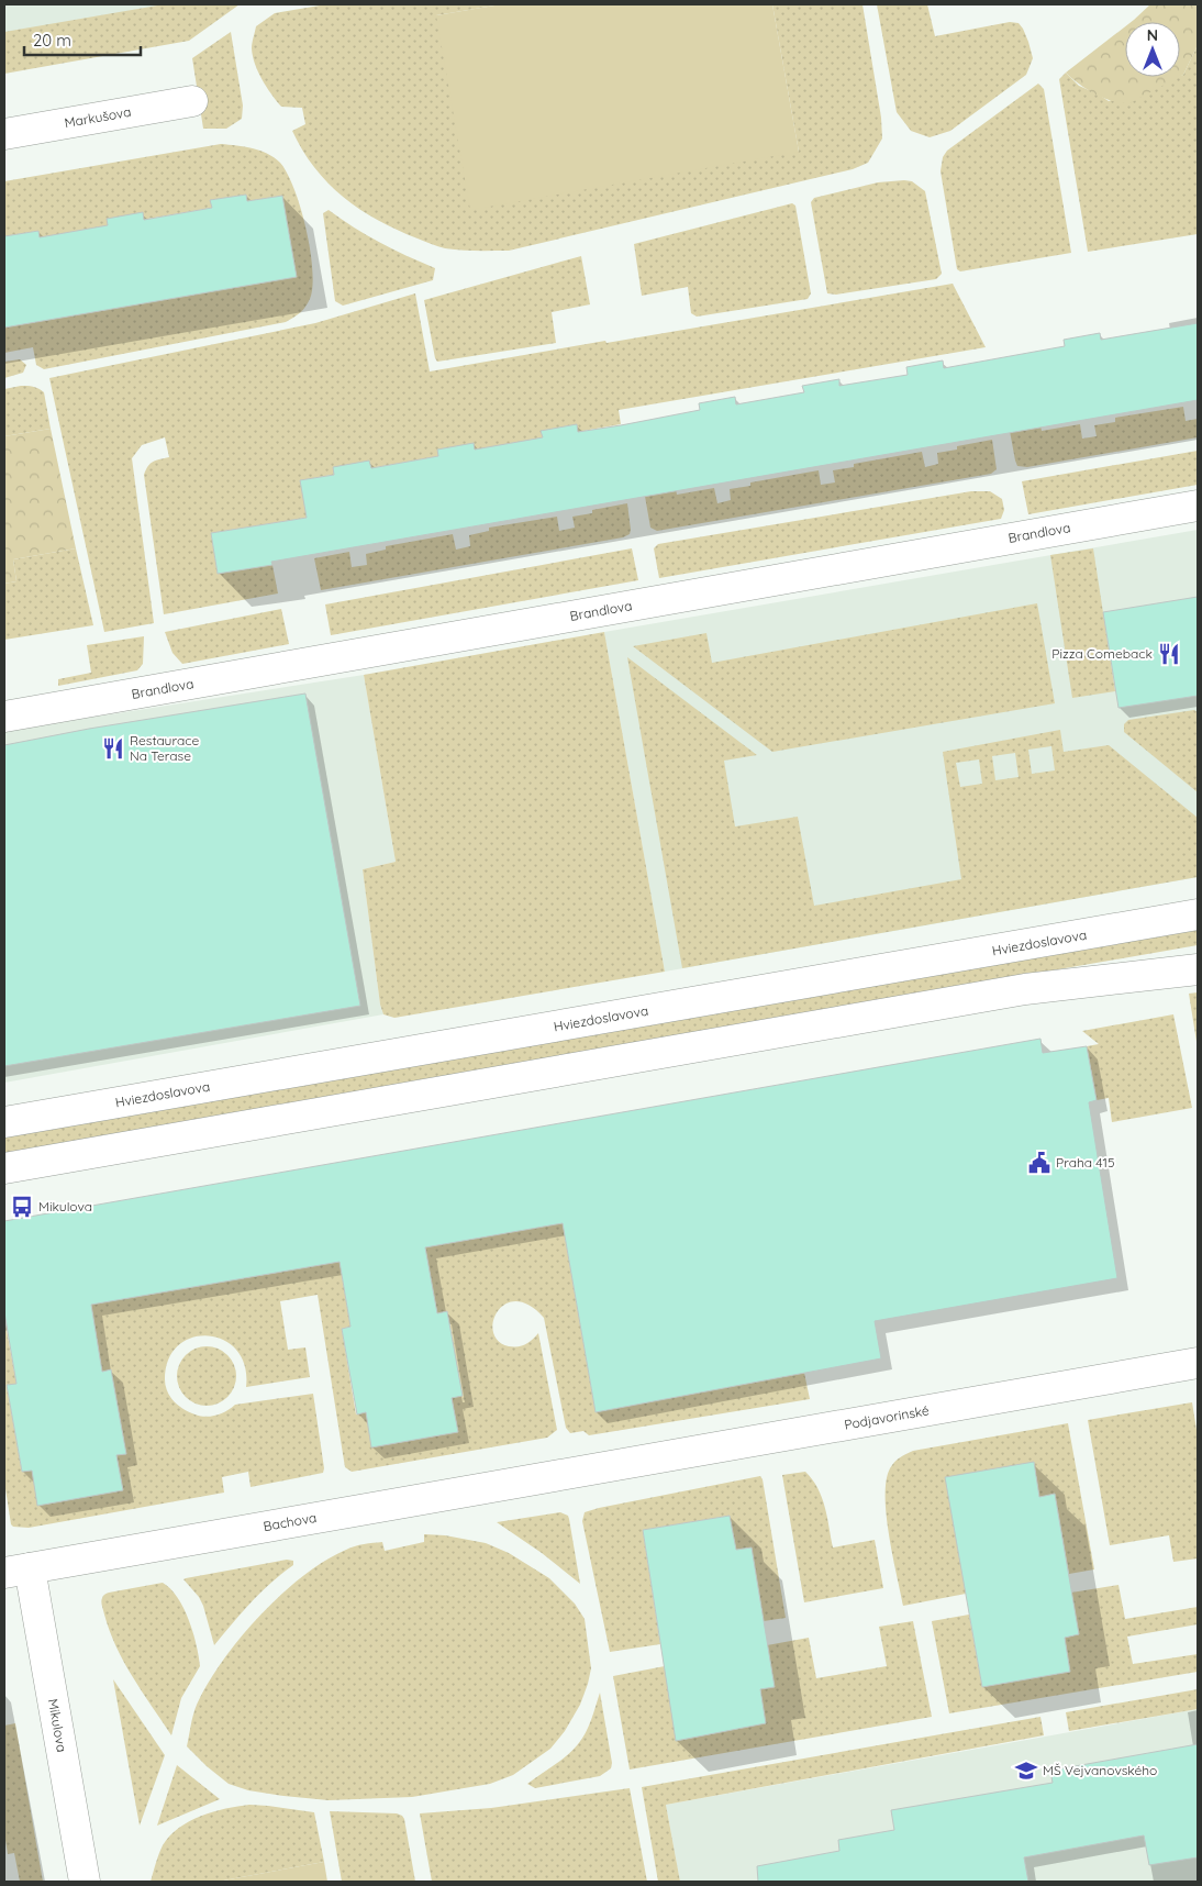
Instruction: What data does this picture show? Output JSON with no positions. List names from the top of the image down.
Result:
{
  "streets": {
    "street": [
      "Markušova",
      "Brandlova",
      "Hviezdoslavova",
      "Podjavorinské",
      "Bachova",
      "Mikulova"
    ]
  },
  "crossings": [
    ["Podjavorinské", "Bachova"],
    ["Bachova", "Mikulova"]
  ],
  "places": {
    "restaurant": ["Pizza Comeback", "Restaurace Na Terase"],
    "public building": ["Praha 415"],
    "bus stop": ["Mikulova"],
    "school or university": ["MŠ Vejvanovského"]
  },
  "scale_bar": "20 m",
  "north": "top"
}
